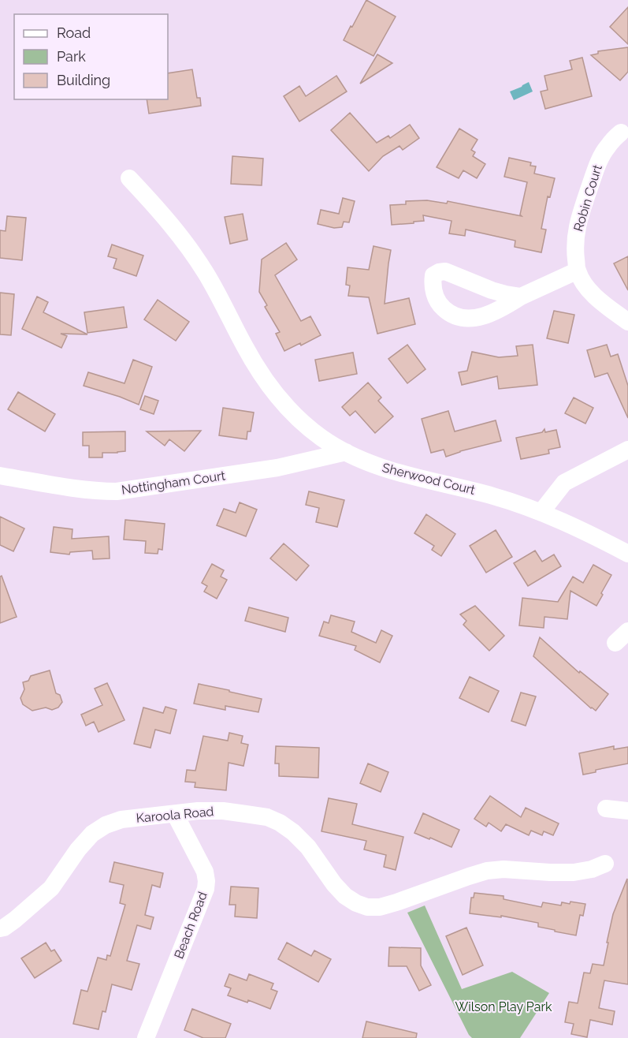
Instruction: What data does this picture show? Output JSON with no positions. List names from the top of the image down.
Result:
{
  "streets": {
    "street": [
      "Robin Court",
      "Sherwood Court",
      "Nottingham Court",
      "Karoola Road",
      "Beach Road"
    ]
  },
  "crossings": [
    ["Sherwood Court", "Nottingham Court"],
    ["Karoola Road", "Beach Road"]
  ],
  "parks": ["Wilson Play Park"],
  "legend": ["Road", "Park", "Building"]
}
